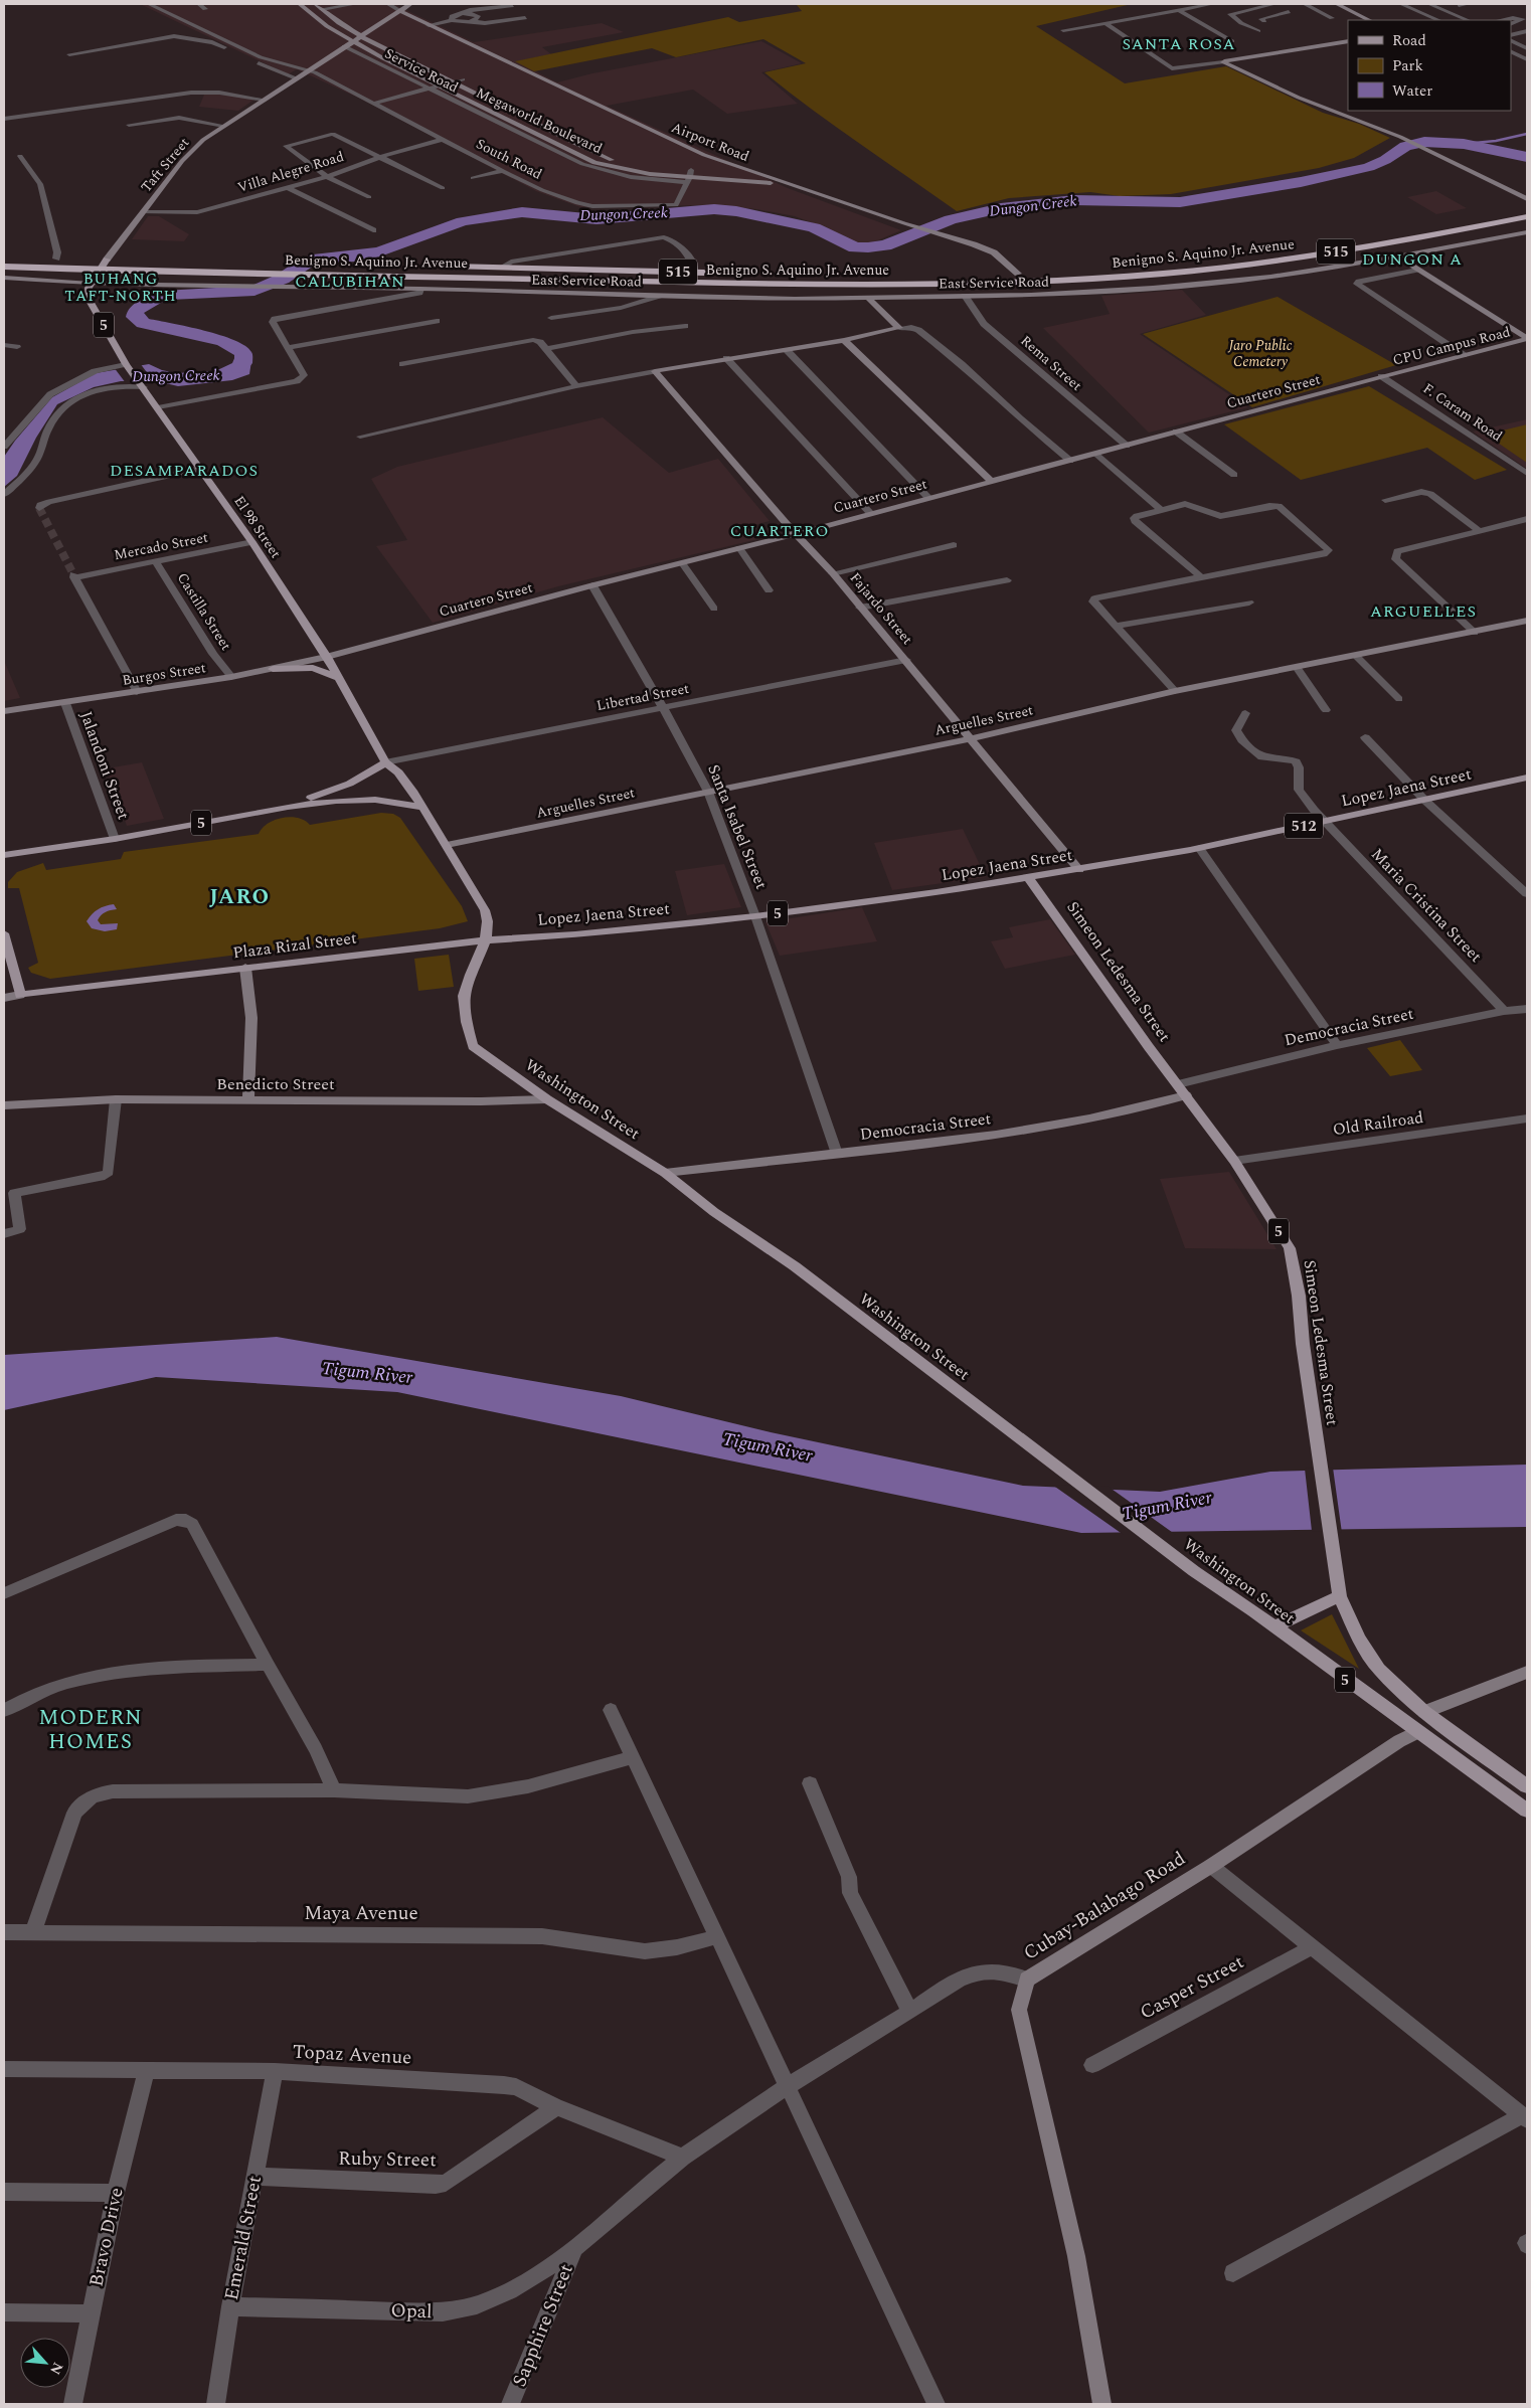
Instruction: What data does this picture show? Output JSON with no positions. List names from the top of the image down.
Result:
{
  "streets": {
    "highway": ["515", "Benigno S. Aquino Jr. Avenue"],
    "main road": [
      "5",
      "El 98 Street",
      "Lopez Jaena Street",
      "512",
      "Plaza Rizal Street",
      "Simeon Ledesma Street",
      "Washington Street"
    ],
    "street": [
      "Service Road",
      "Megaworld Boulevard",
      "Airport Road",
      "South Road",
      "Taft Street",
      "Villa Alegre Road",
      "East Service Road",
      "CPU Campus Road",
      "Rema Street",
      "Cuartero Street",
      "F. Caram Road",
      "Mercado Street",
      "Fajardo Street",
      "Castilla Street",
      "Burgos Street",
      "Libertad Street",
      "Arguelles Street",
      "Jalandoni Street",
      "Santa Isabel Street",
      "Maria Cristina Street",
      "Democracia Street",
      "Benedicto Street",
      "Old Railroad",
      "Cubay-Balabago Road",
      "Maya Avenue",
      "Casper Street",
      "Topaz Avenue",
      "Ruby Street",
      "Bravo Drive",
      "Emerald Street",
      "Opal",
      "Sapphire Street"
    ]
  },
  "crossings": [
    ["Service Road", "Megaworld Boulevard"],
    ["Service Road", "South Road"],
    ["Service Road", "Taft Street"],
    ["Megaworld Boulevard", "Airport Road"],
    ["Megaworld Boulevard", "South Road"],
    ["Megaworld Boulevard", "Taft Street"],
    ["Airport Road", "Taft Street"],
    ["Airport Road", "Benigno S. Aquino Jr. Avenue"],
    ["South Road", "Taft Street"],
    ["South Road", "Villa Alegre Road"],
    ["Taft Street", "Villa Alegre Road"],
    ["Taft Street", "Benigno S. Aquino Jr. Avenue"],
    ["East Service Road", "Rema Street"],
    ["East Service Road", "El 98 Street"],
    ["5", "El 98 Street"],
    ["5", "Libertad Street"],
    ["5", "Arguelles Street"],
    ["5", "Jalandoni Street"],
    ["5", "Lopez Jaena Street"],
    ["5", "Plaza Rizal Street"],
    ["5", "Washington Street"],
    ["CPU Campus Road", "Cuartero Street"],
    ["CPU Campus Road", "F. Caram Road"],
    ["Rema Street", "Cuartero Street"],
    ["Cuartero Street", "F. Caram Road"],
    ["Cuartero Street", "El 98 Street"],
    ["Cuartero Street", "Fajardo Street"],
    ["Cuartero Street", "Burgos Street"],
    ["Cuartero Street", "Santa Isabel Street"],
    ["El 98 Street", "Mercado Street"],
    ["El 98 Street", "Burgos Street"],
    ["El 98 Street", "Libertad Street"],
    ["Mercado Street", "Castilla Street"],
    ["Mercado Street", "Burgos Street"],
    ["Fajardo Street", "Libertad Street"],
    ["Fajardo Street", "Arguelles Street"],
    ["Fajardo Street", "Lopez Jaena Street"],
    ["Castilla Street", "Burgos Street"],
    ["Burgos Street", "Jalandoni Street"],
    ["Libertad Street", "Santa Isabel Street"],
    ["Arguelles Street", "Santa Isabel Street"],
    ["Lopez Jaena Street", "Santa Isabel Street"],
    ["Lopez Jaena Street", "Maria Cristina Street"],
    ["Lopez Jaena Street", "Plaza Rizal Street"],
    ["Lopez Jaena Street", "Simeon Ledesma Street"],
    ["Lopez Jaena Street", "Washington Street"],
    ["Santa Isabel Street", "Democracia Street"],
    ["Maria Cristina Street", "Democracia Street"],
    ["Plaza Rizal Street", "Washington Street"],
    ["Simeon Ledesma Street", "Democracia Street"],
    ["Simeon Ledesma Street", "Old Railroad"],
    ["Democracia Street", "Washington Street"],
    ["Benedicto Street", "Washington Street"],
    ["Washington Street", "Cubay-Balabago Road"],
    ["Cubay-Balabago Road", "Opal"],
    ["Topaz Avenue", "Ruby Street"],
    ["Topaz Avenue", "Bravo Drive"],
    ["Topaz Avenue", "Emerald Street"],
    ["Topaz Avenue", "Opal"],
    ["Ruby Street", "Emerald Street"],
    ["Emerald Street", "Opal"],
    ["Opal", "Sapphire Street"]
  ],
  "districts": [
    "SANTA ROSA",
    "DUNGON A",
    "BUHANG TAFT-NORTH",
    "CALUBIHAN",
    "DESAMPARADOS",
    "CUARTERO",
    "ARGUELLES",
    "JARO",
    "MODERN HOMES"
  ],
  "water": ["Dungon Creek", "Tigum River"],
  "parks": ["Jaro Public Cemetery"],
  "legend": ["Road", "Park", "Water"],
  "north": "bottom right"
}
